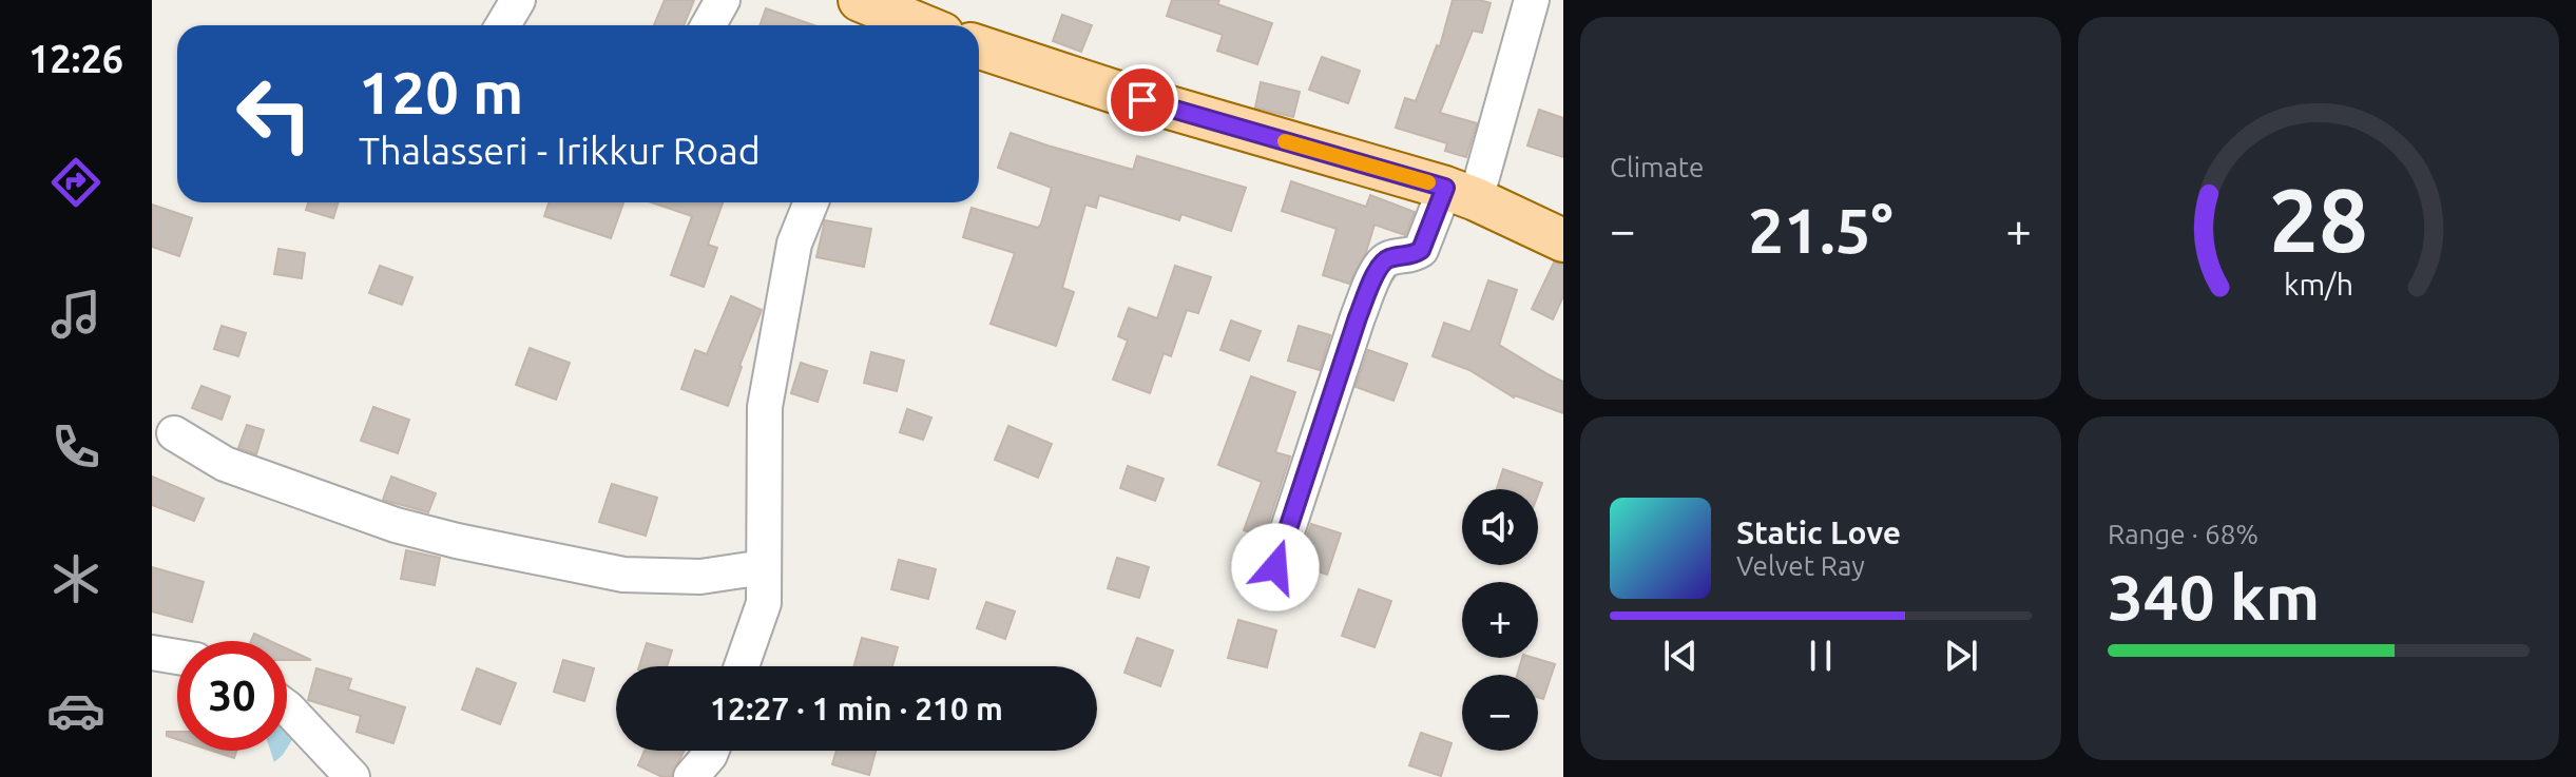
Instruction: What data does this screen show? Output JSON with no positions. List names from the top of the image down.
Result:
{
  "page": {
    "tabs": "12:26",
    "tile": [
      "Climate",
      ["Range · 68%", "340 km"]
    ],
    "turn": ["120 m", "Thalasseri - Irikkur Road"],
    "heat": ["−", "21.5°", "+"],
    "map_buttons": ["+", "−"],
    "song": ["Static Love", "Velvet Ray"],
    "limit": "30",
    "trip": "12:27 · 1 min · 210 m",
    "gauge": ["28", "km/h"]
  }
}
